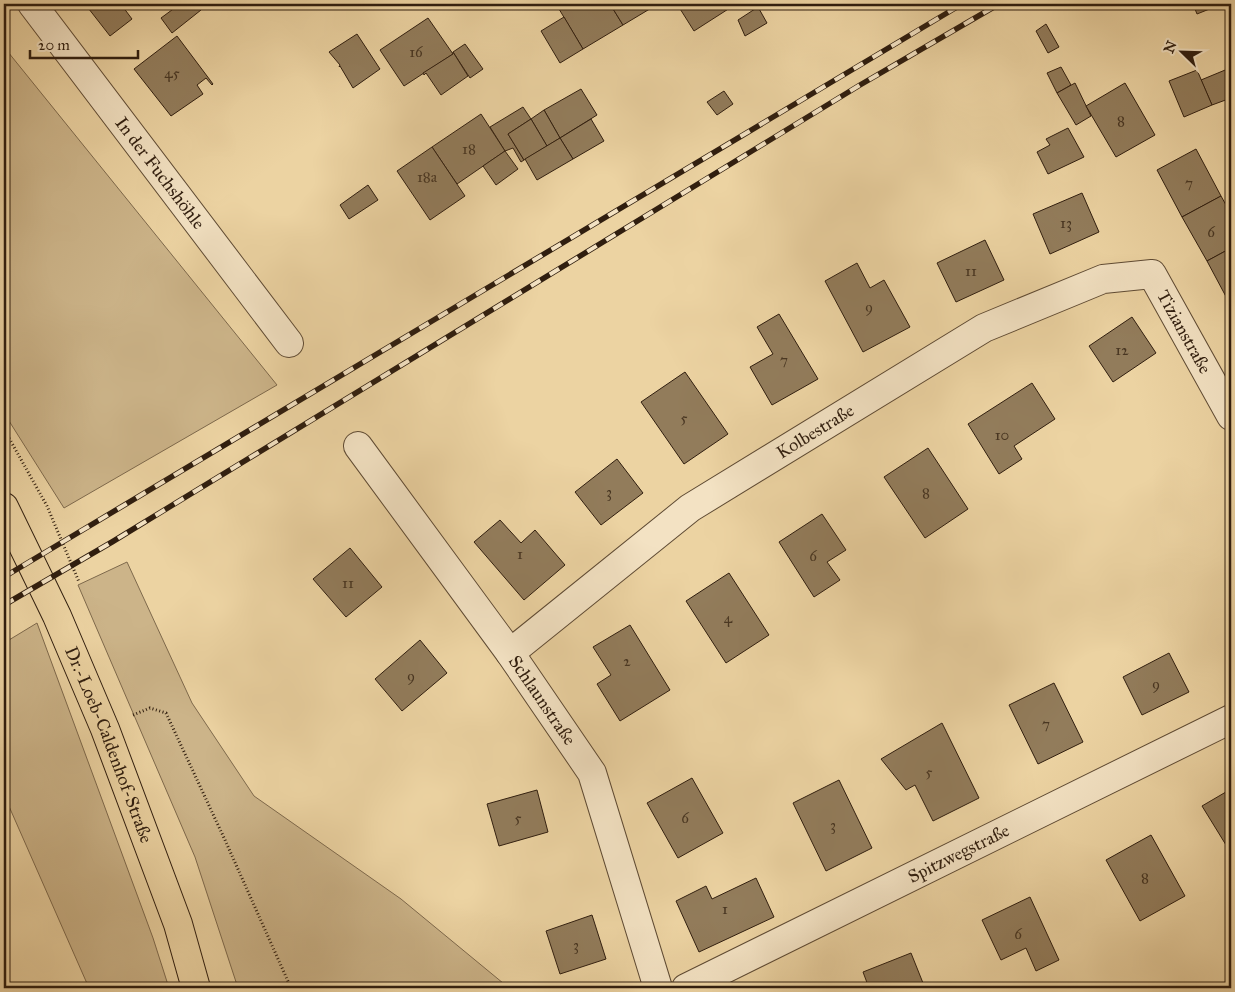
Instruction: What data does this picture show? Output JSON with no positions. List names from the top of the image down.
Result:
{
  "streets": {
    "main road": ["Dr.-Loeb-Caldenhof-Straße"],
    "street": [
      "In der Fuchshöhle",
      "Tizianstraße",
      "Kolbestraße",
      "Schlaunstraße",
      "Spitzwegstraße"
    ]
  },
  "crossings": [
    ["Tizianstraße", "Kolbestraße"],
    ["Kolbestraße", "Schlaunstraße"]
  ],
  "house_numbers": [
    "16",
    "45",
    "8",
    "18",
    "18a",
    "7",
    "13",
    "6",
    "11",
    "9",
    "12",
    "7",
    "5",
    "10",
    "3",
    "8",
    "1",
    "6",
    "11",
    "4",
    "2",
    "9",
    "9",
    "7",
    "5",
    "5",
    "6",
    "3",
    "8",
    "1",
    "6",
    "3"
  ],
  "scale_bar": "20 m",
  "north": "top left"
}
